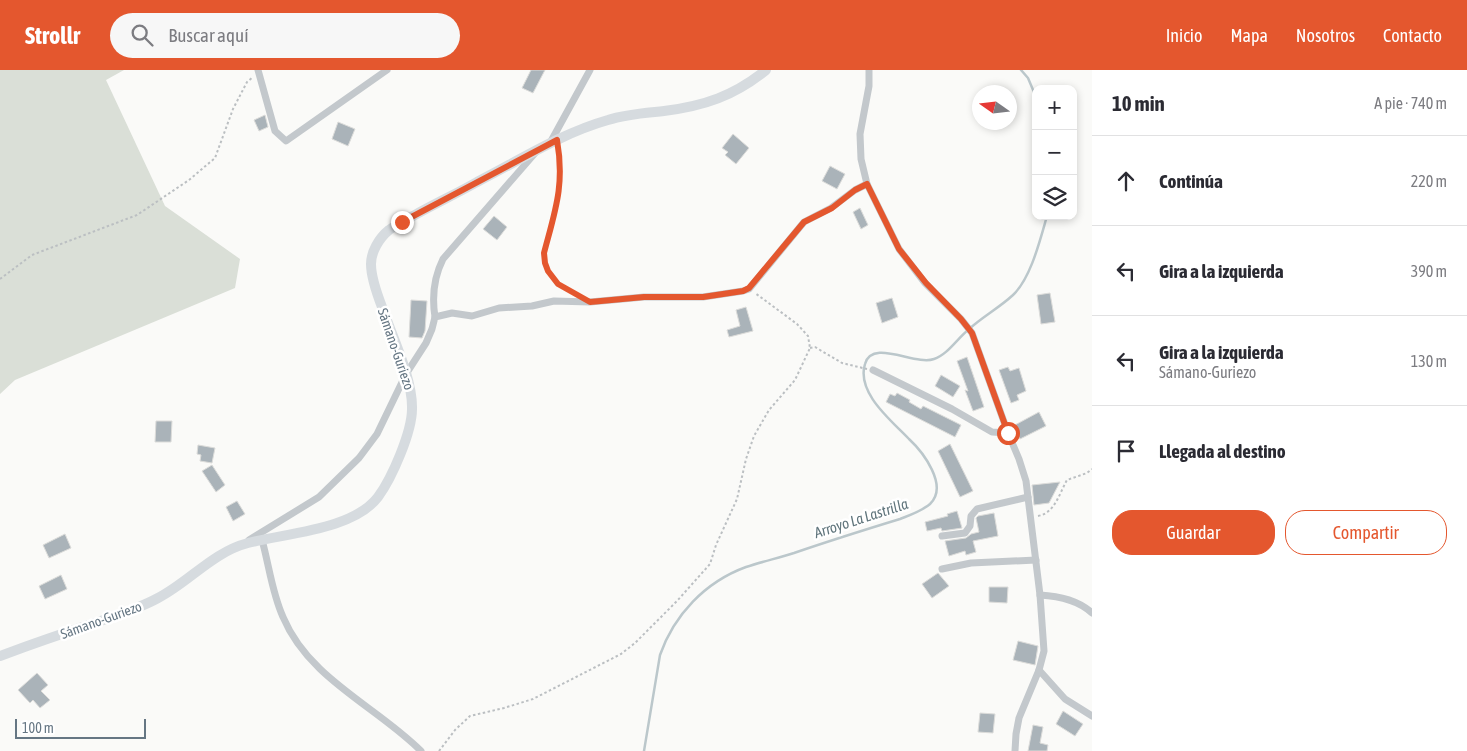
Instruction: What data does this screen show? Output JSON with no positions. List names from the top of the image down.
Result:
{
  "streets": {
    "street": ["Sámano-Guriezo"]
  },
  "water": ["Arroyo La Lastrilla"],
  "scale_bar": "100 m",
  "north": "left",
  "page": {
    "header": "Strollr",
    "search": "Buscar aquí",
    "nav": [
      "Inicio",
      "Mapa",
      "Nosotros",
      "Contacto"
    ],
    "heading": ["10 min", "A pie · 740 m"],
    "map_buttons": ["+", "−"],
    "list": [
      ["Continúa", "220 m"],
      ["Gira a la izquierda", "390 m"],
      ["Gira a la izquierda", "Sámano-Guriezo", "130 m"],
      "Llegada al destino"
    ],
    "buttons": ["Guardar", "Compartir"],
    "scale": "100 m"
  }
}
